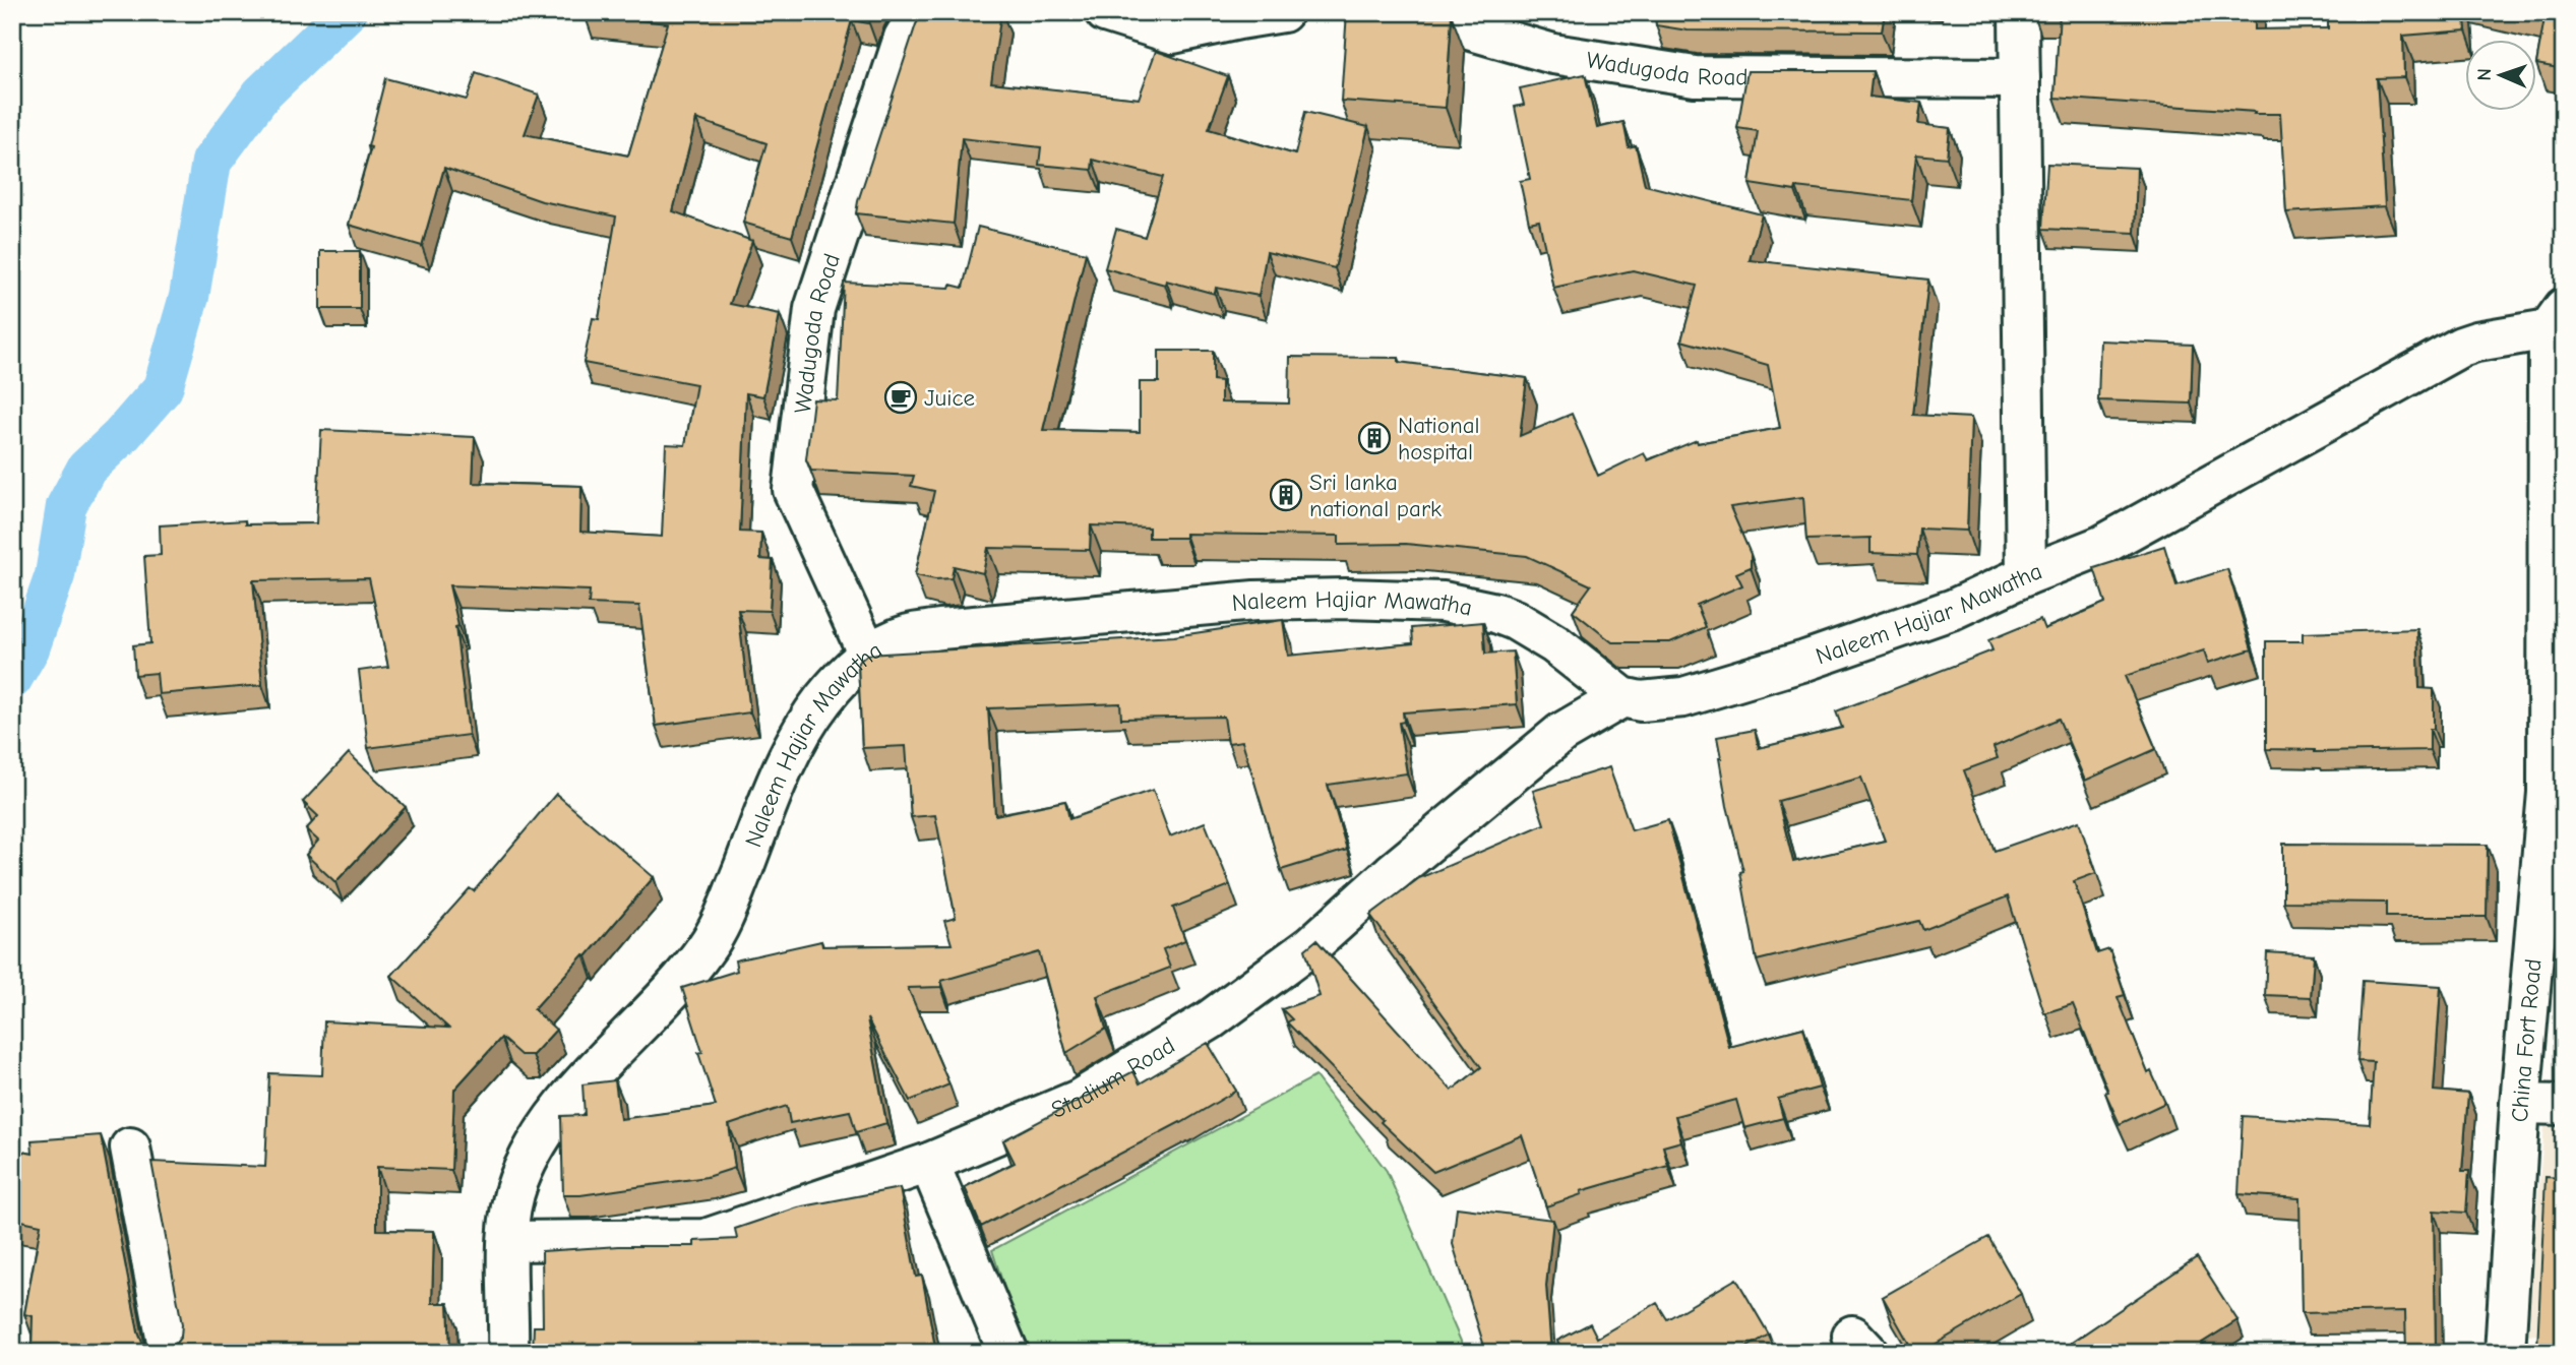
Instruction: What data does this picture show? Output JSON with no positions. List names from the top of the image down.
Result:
{
  "streets": {
    "street": [
      "Wadugoda Road",
      "Naleem Hajiar Mawatha",
      "China Fort Road",
      "Stadium Road"
    ]
  },
  "crossings": [
    ["Wadugoda Road", "Naleem Hajiar Mawatha"],
    ["Naleem Hajiar Mawatha", "China Fort Road"],
    ["Naleem Hajiar Mawatha", "Stadium Road"]
  ],
  "places": {
    "cafe": ["Juice"],
    "building": ["National hospital", "Sri lanka national park"]
  },
  "north": "left"
}
